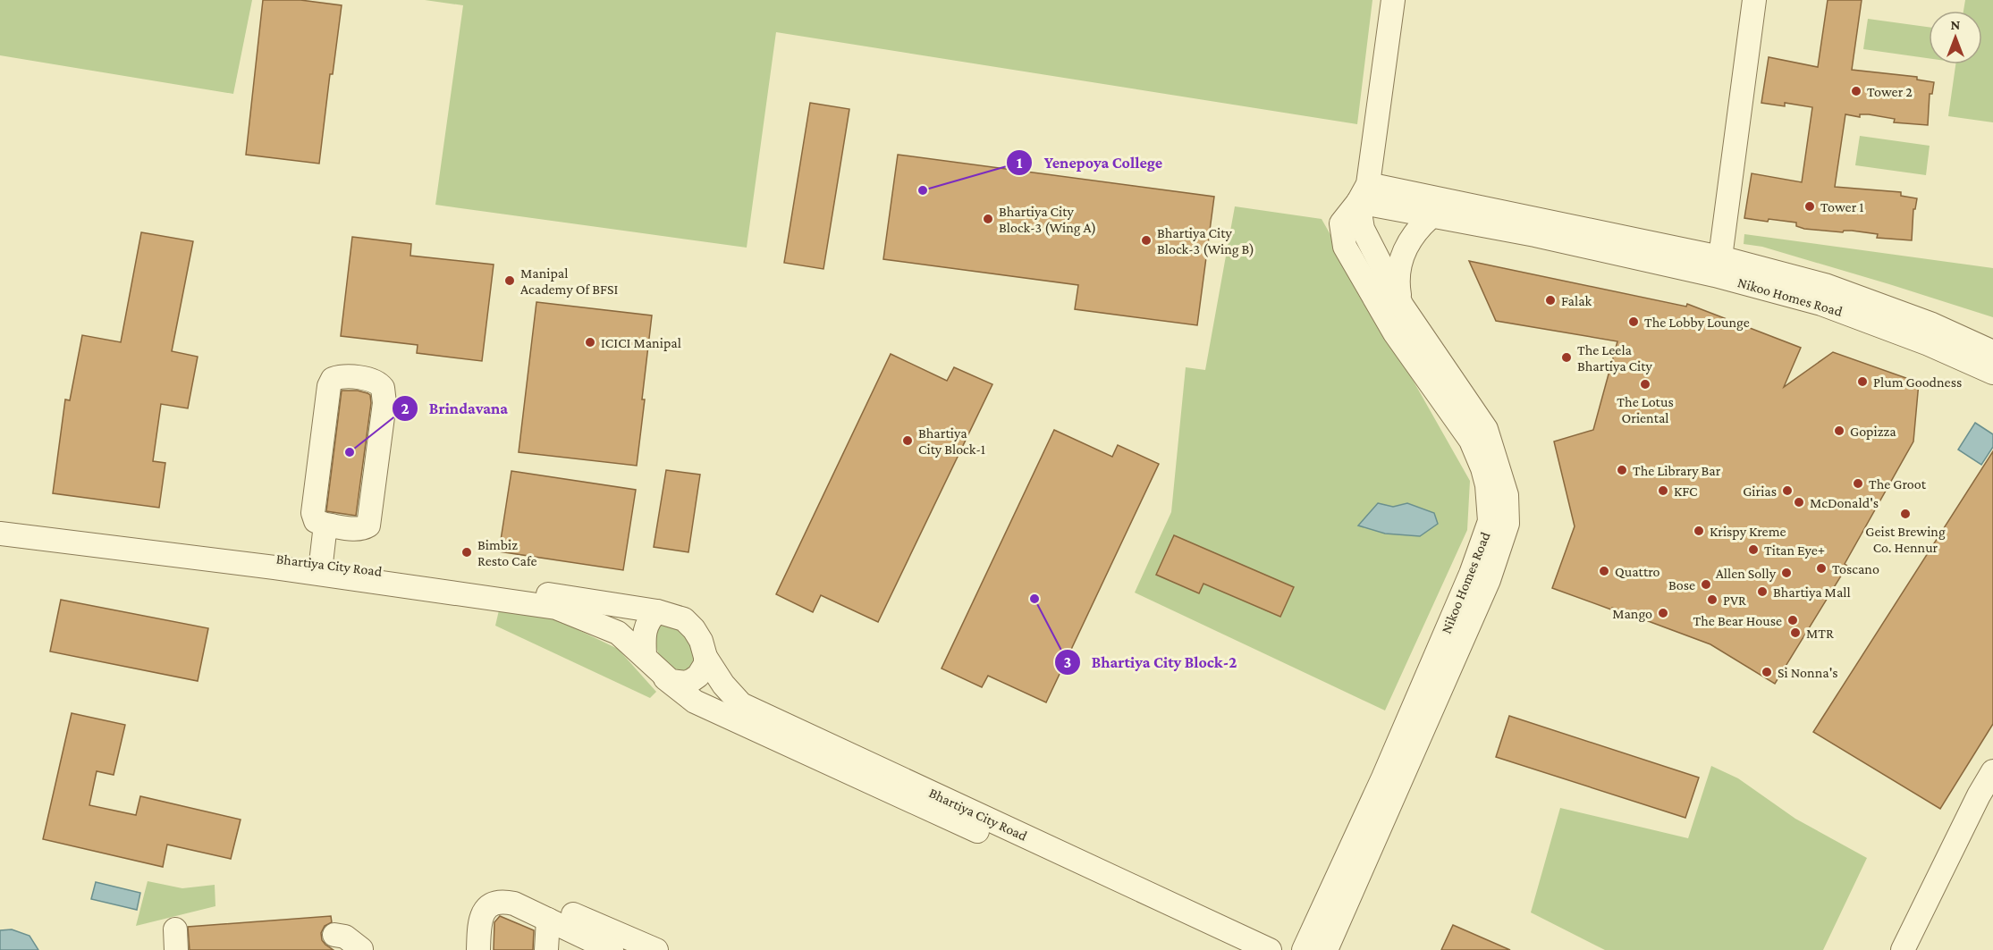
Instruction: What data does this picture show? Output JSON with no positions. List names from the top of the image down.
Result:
{
  "streets": {
    "street": ["Nikoo Homes Road", "Bhartiya City Road"]
  },
  "places": [
    "Tower 2",
    "Yenepoya College",
    "Tower 1",
    "Bhartiya City Block-3 (Wing A)",
    "Bhartiya City Block-3 (Wing B)",
    "Manipal Academy Of BFSI",
    "Falak",
    "The Lobby Lounge",
    "ICICI Manipal",
    "The Leela Bhartiya City",
    "Plum Goodness",
    "The Lotus Oriental",
    "Gopizza",
    "Bhartiya City Block-1",
    "Brindavana",
    "The Library Bar",
    "The Groot",
    "KFC",
    "Girias",
    "McDonald's",
    "Geist Brewing Co. Hennur",
    "Krispy Kreme",
    "Titan Eye+",
    "Bimbiz Resto Cafe",
    "Toscano",
    "Quattro",
    "Allen Solly",
    "Bose",
    "Bhartiya Mall",
    "Bhartiya City Block-2",
    "PVR",
    "Mango",
    "The Bear House",
    "MTR",
    "Si Nonna's"
  ],
  "north": "top"
}
